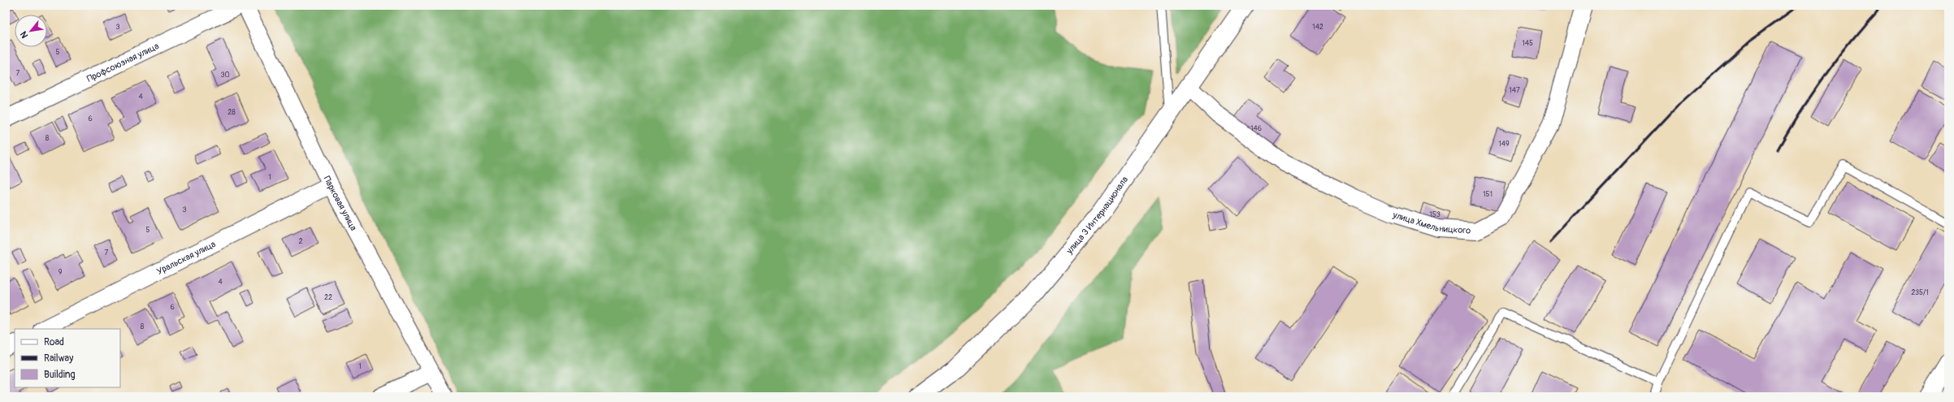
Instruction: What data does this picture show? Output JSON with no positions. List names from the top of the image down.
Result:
{
  "streets": {
    "main road": ["улица 3 Интернационала"],
    "street": [
      "Профсоюзная улица",
      "Парковая улица",
      "улица Хмельницкого",
      "Уральская улица"
    ]
  },
  "crossings": [
    ["Парковая улица", "Уральская улица"],
    ["улица 3 Интернационала", "улица Хмельницкого"]
  ],
  "house_numbers": [
    "3",
    "142",
    "145",
    "5",
    "7",
    "30",
    "147",
    "4",
    "28",
    "6",
    "146",
    "8",
    "149",
    "1",
    "151",
    "3",
    "153",
    "5",
    "2",
    "7",
    "9",
    "4",
    "235/1",
    "22",
    "6",
    "8",
    "1"
  ],
  "legend": ["Road", "Railway", "Building"],
  "north": "bottom left"
}
